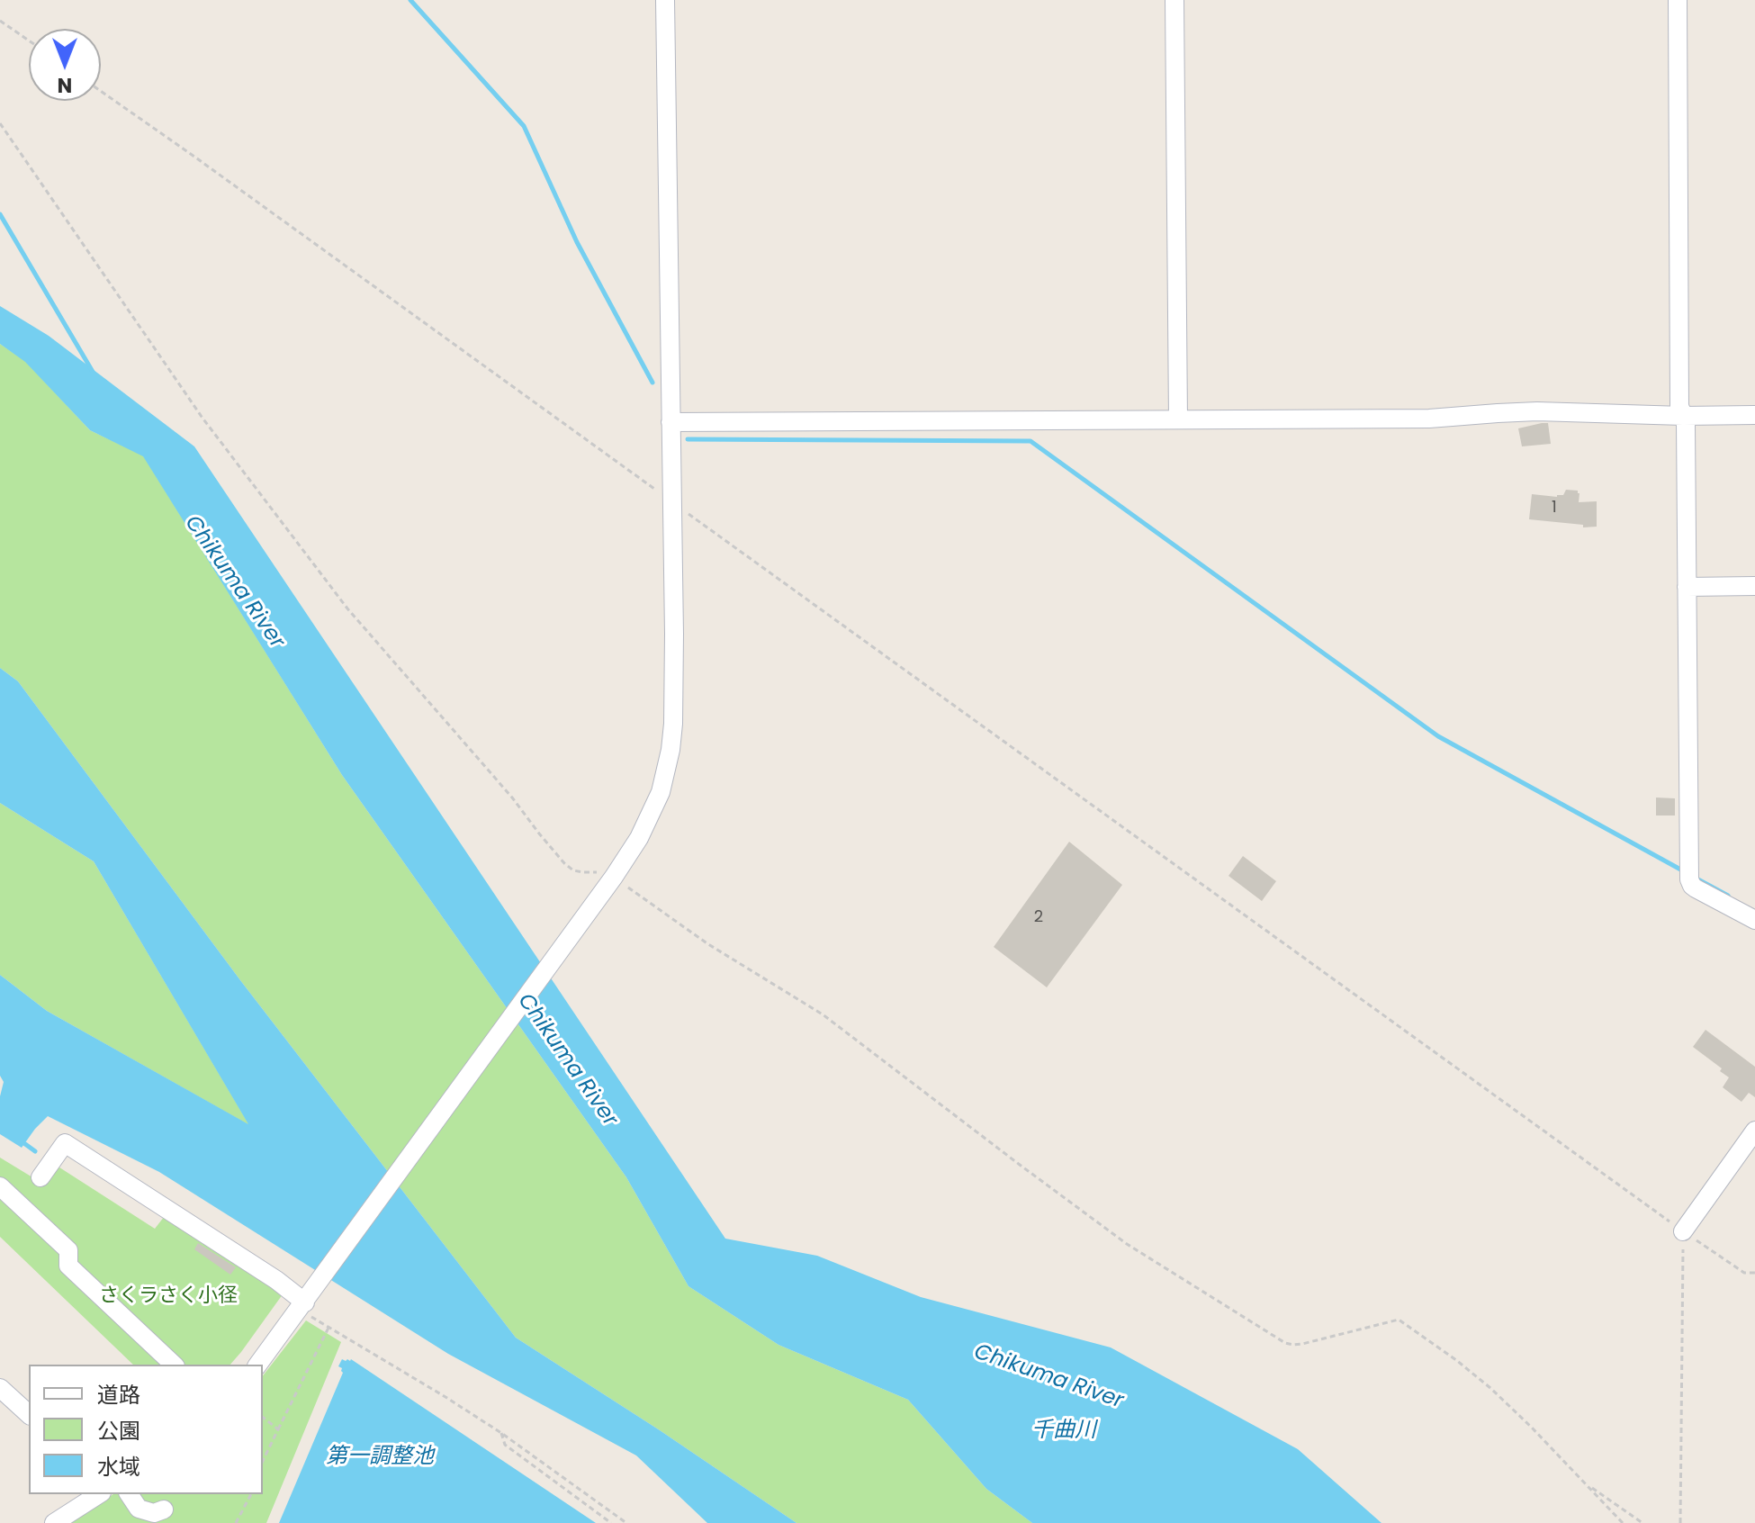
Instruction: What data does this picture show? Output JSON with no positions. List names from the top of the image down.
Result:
{
  "water": ["Chikuma River", "千曲川", "第一調整池"],
  "parks": ["さくラさく小径"],
  "house_numbers": ["1", "2"],
  "legend": ["道路", "公園", "水域"],
  "north": "bottom"
}
